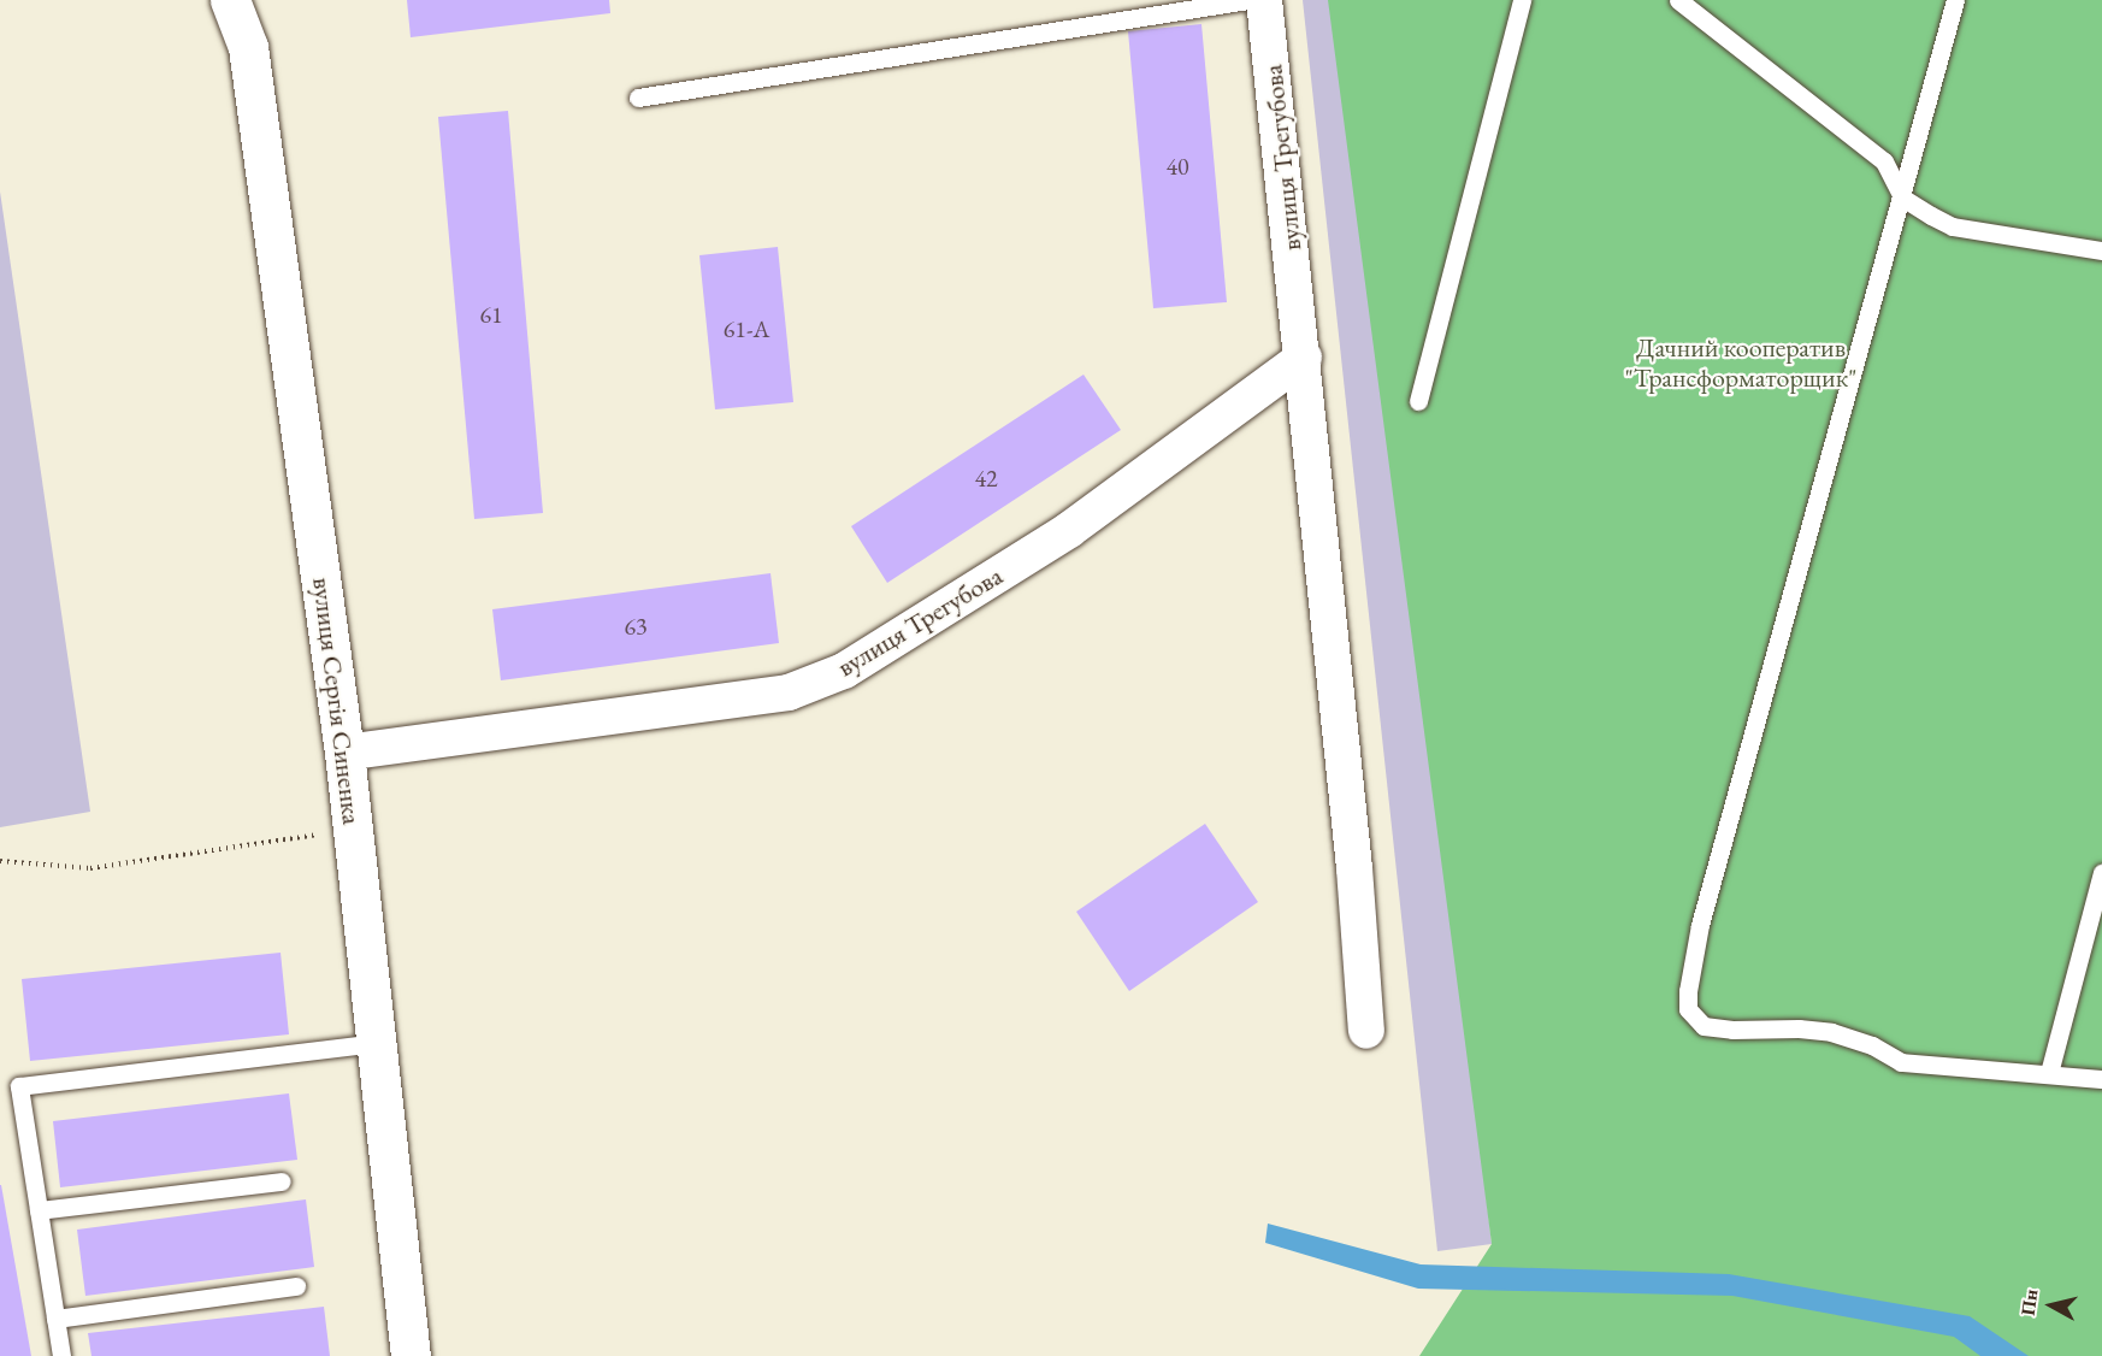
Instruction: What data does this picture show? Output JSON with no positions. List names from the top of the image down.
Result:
{
  "streets": {
    "street": ["вулиця Трегубова", "вулиця Сергія Синенка"]
  },
  "crossings": [
    ["вулиця Трегубова", "вулиця Сергія Синенка"]
  ],
  "parks": ["Дачний кооператив \"Трансформаторщик\""],
  "house_numbers": [
    "40",
    "61",
    "61-А",
    "42",
    "63"
  ],
  "north": "left"
}
